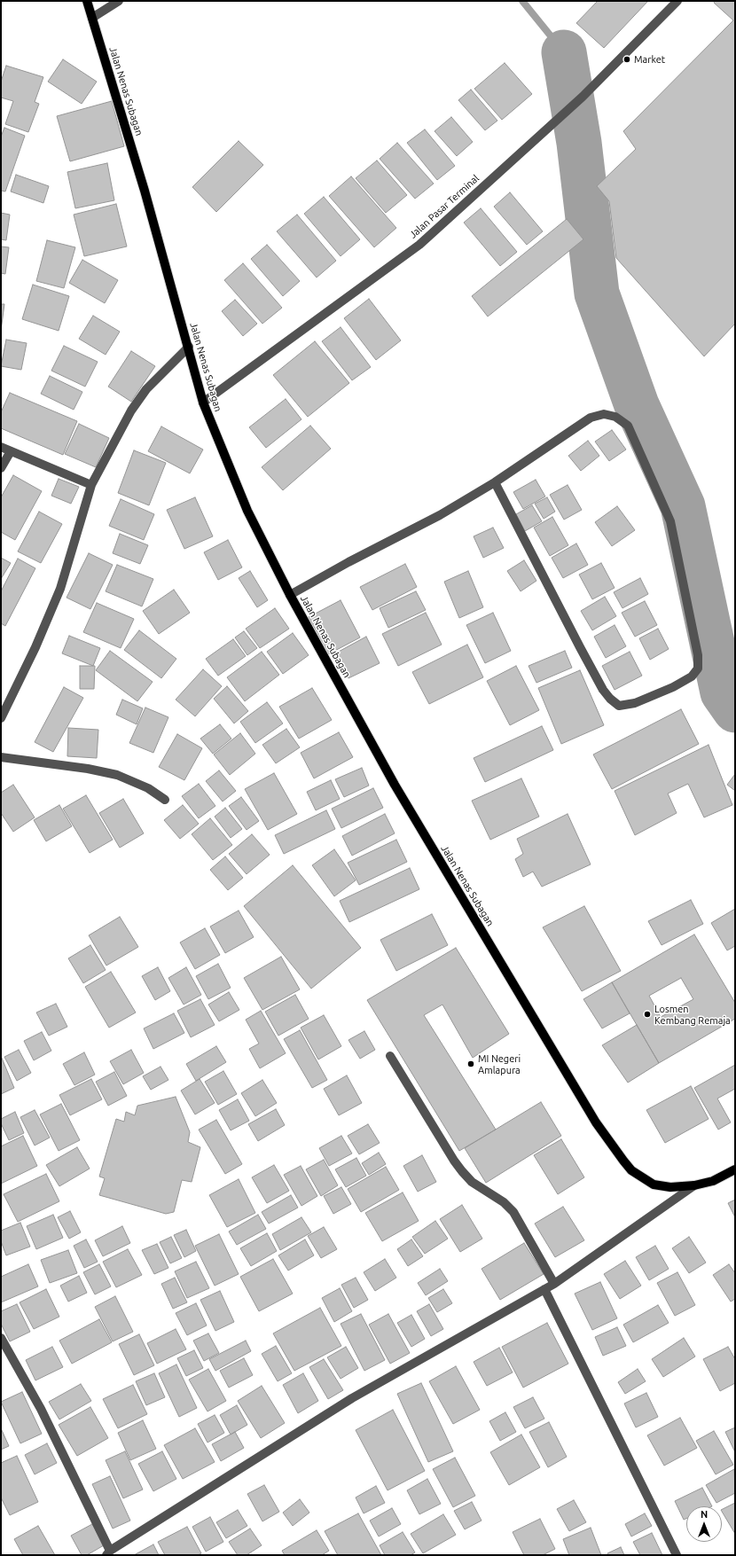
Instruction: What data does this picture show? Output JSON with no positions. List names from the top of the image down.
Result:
{
  "streets": {
    "main road": ["Jalan Nenas Subagan"],
    "street": ["Jalan Pasar Terminal"]
  },
  "crossings": [
    ["Jalan Nenas Subagan", "Jalan Pasar Terminal"]
  ],
  "places": ["Market", "Losmen Kembang Remaja", "MI Negeri Amlapura"],
  "north": "top"
}
